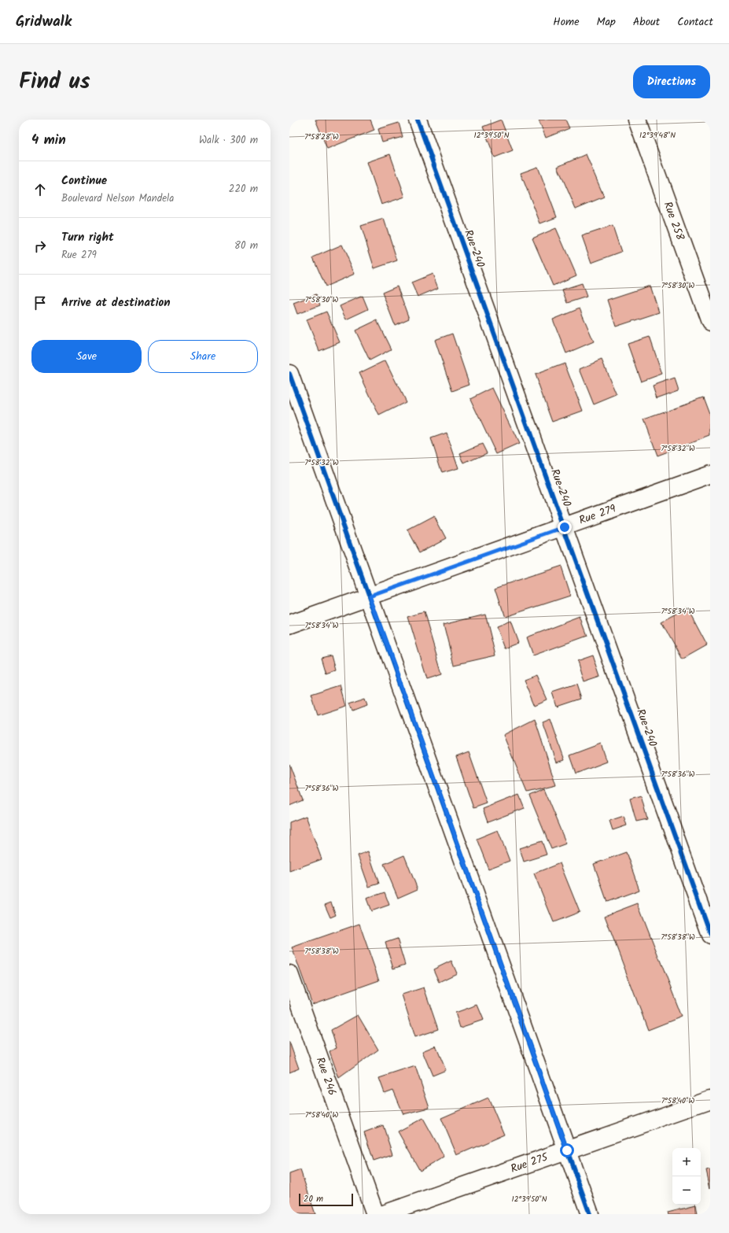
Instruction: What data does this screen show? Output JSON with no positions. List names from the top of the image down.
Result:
{
  "streets": {
    "street": [
      "Rue 258",
      "Rue 240",
      "Rue 279",
      "Rue 246",
      "Rue 275"
    ]
  },
  "crossings": [
    ["Rue 240", "Rue 279"]
  ],
  "scale_bar": "20 m",
  "page": {
    "header": "Gridwalk",
    "nav": [
      "Home",
      "Map",
      "About",
      "Contact"
    ],
    "title": "Find us",
    "buttons": [
      "Directions",
      ["Save", "Share"]
    ],
    "heading": ["4 min", "Walk · 300 m"],
    "list": [
      ["Continue", "Boulevard Nelson Mandela", "220 m"],
      ["Turn right", "Rue 279", "80 m"],
      "Arrive at destination"
    ],
    "map_buttons": ["+", "−"],
    "scale": "20 m"
  },
  "coordinates": [
    "12°39'50\"N",
    "12°39'48\"N",
    "7°58'28\"W",
    "7°58'30\"W",
    "7°58'32\"W",
    "7°58'34\"W",
    "7°58'36\"W",
    "7°58'38\"W",
    "7°58'40\"W"
  ]
}
